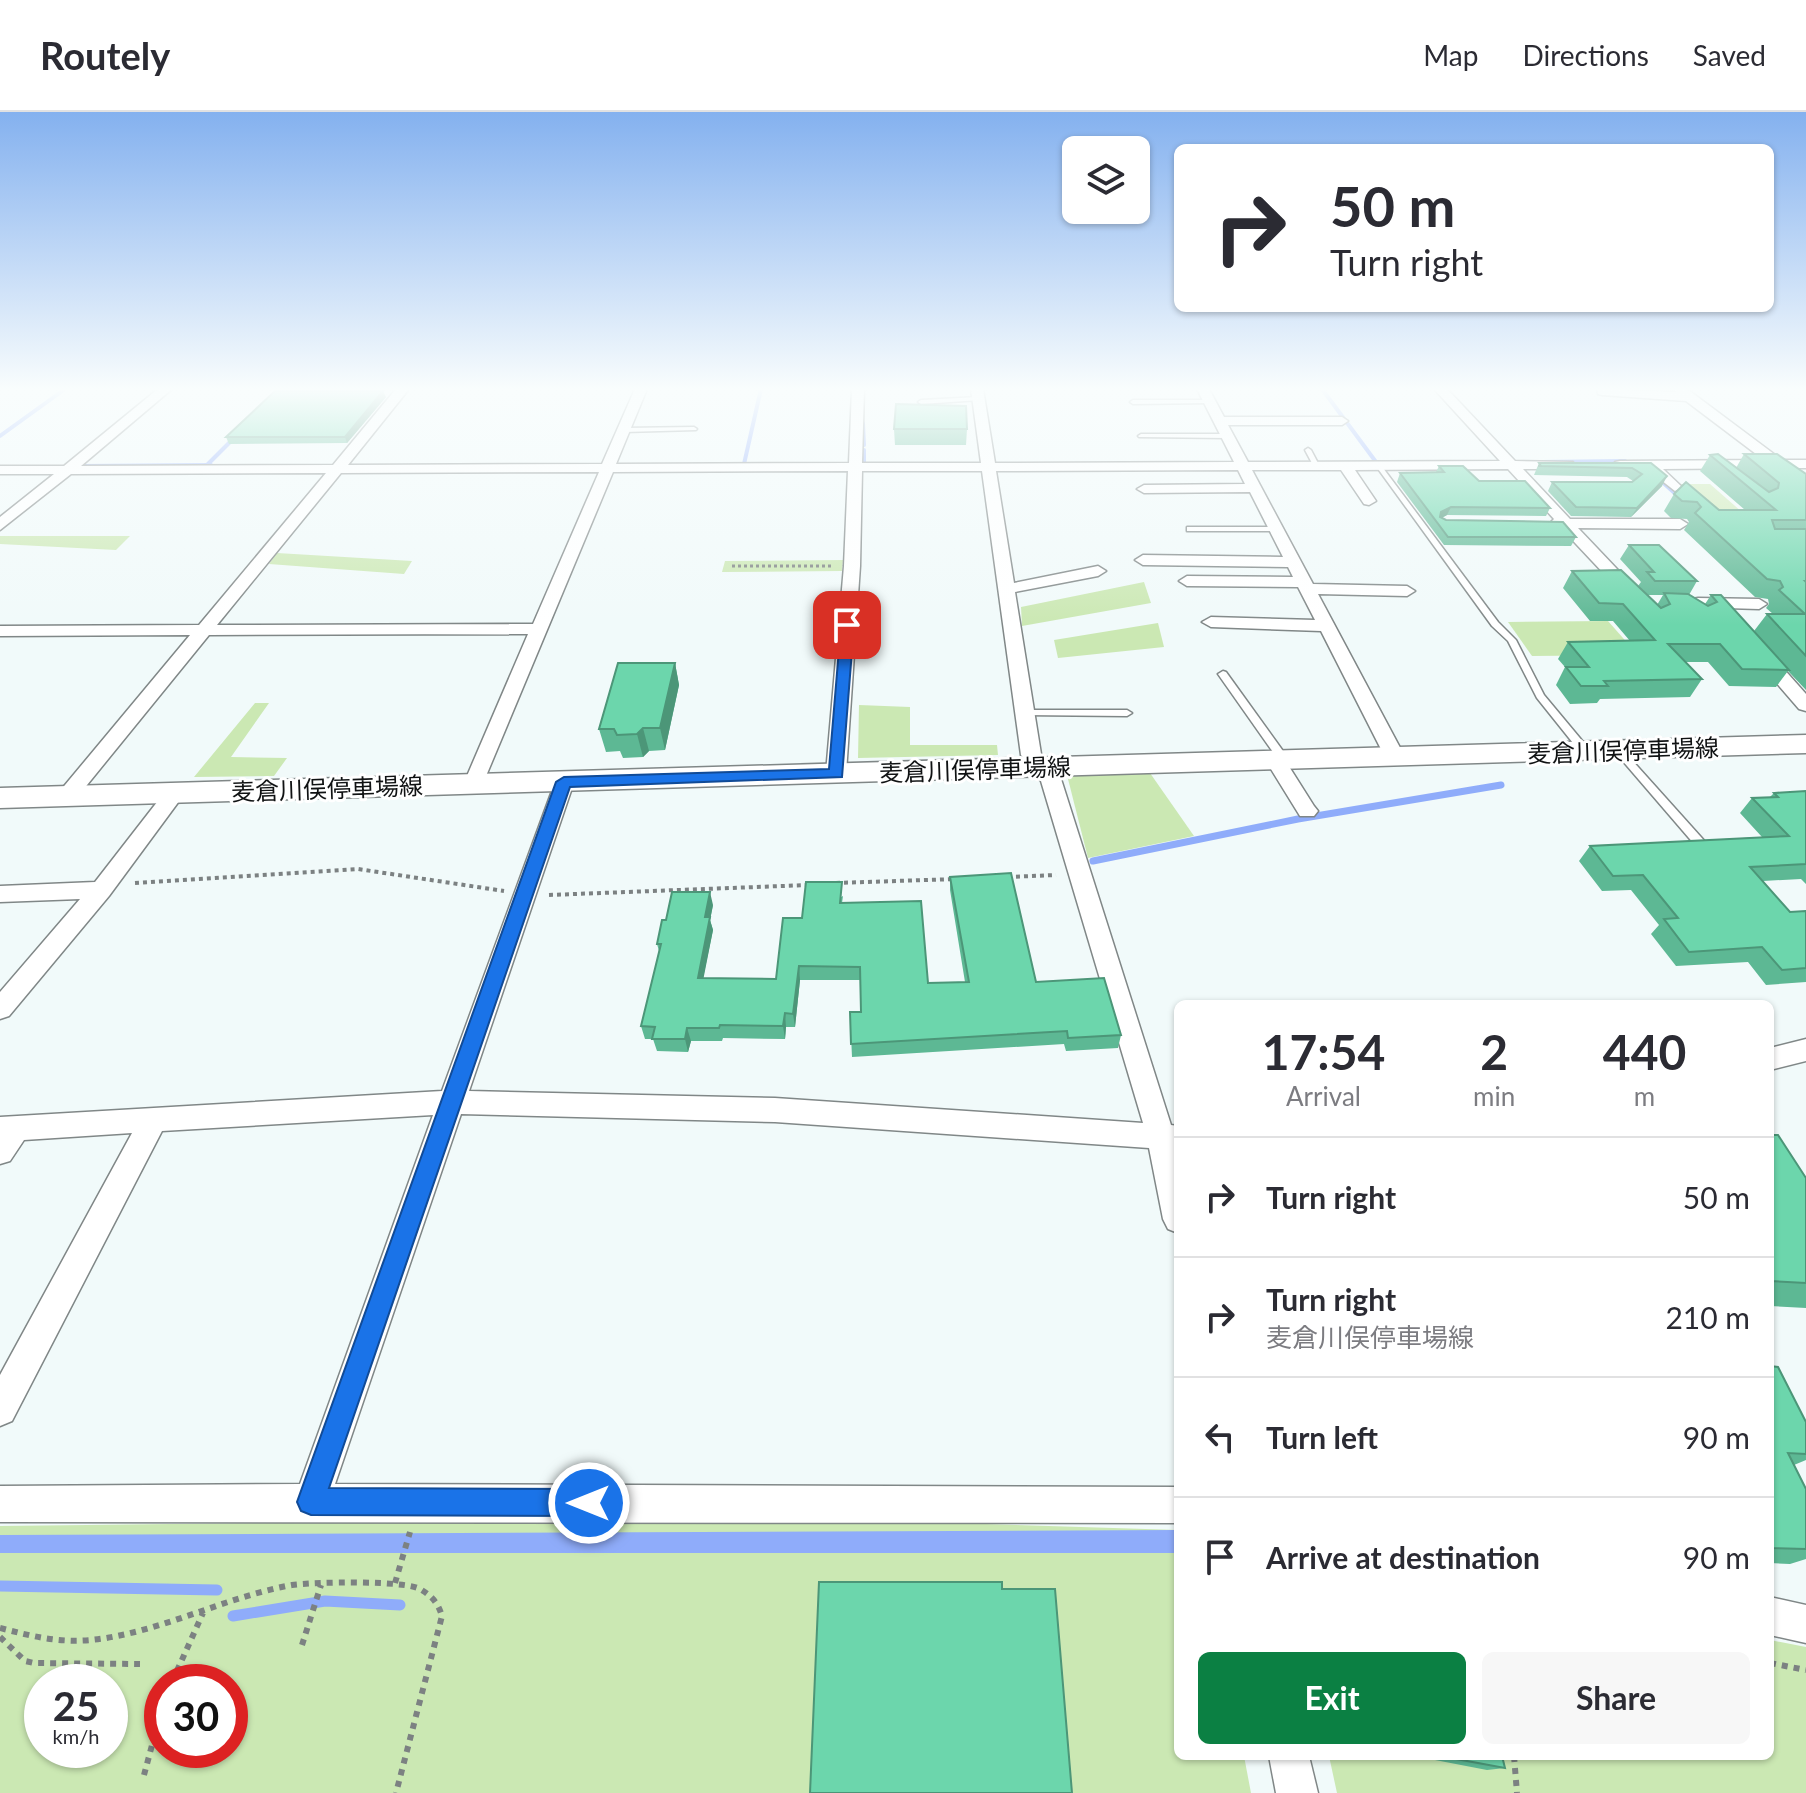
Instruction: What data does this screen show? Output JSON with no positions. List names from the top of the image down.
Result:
{
  "streets": {
    "main road": ["麦倉川俣停車場線"]
  },
  "page": {
    "header": "Routely",
    "nav": ["Map", "Directions", "Saved"],
    "turn": ["50 m", "Turn right"],
    "eta": [
      "17:54",
      "Arrival",
      "2",
      "min",
      "440",
      "m"
    ],
    "list": [
      {
        "name": "Turn right",
        "value": "50 m"
      },
      {
        "name": "Turn right",
        "note": "麦倉川俣停車場線",
        "value": "210 m"
      },
      {
        "name": "Turn left",
        "value": "90 m"
      },
      {
        "name": "Arrive at destination",
        "value": "90 m"
      }
    ],
    "buttons": ["Exit", "Share"],
    "speed": "25 km/h",
    "limit": "30"
  }
}
